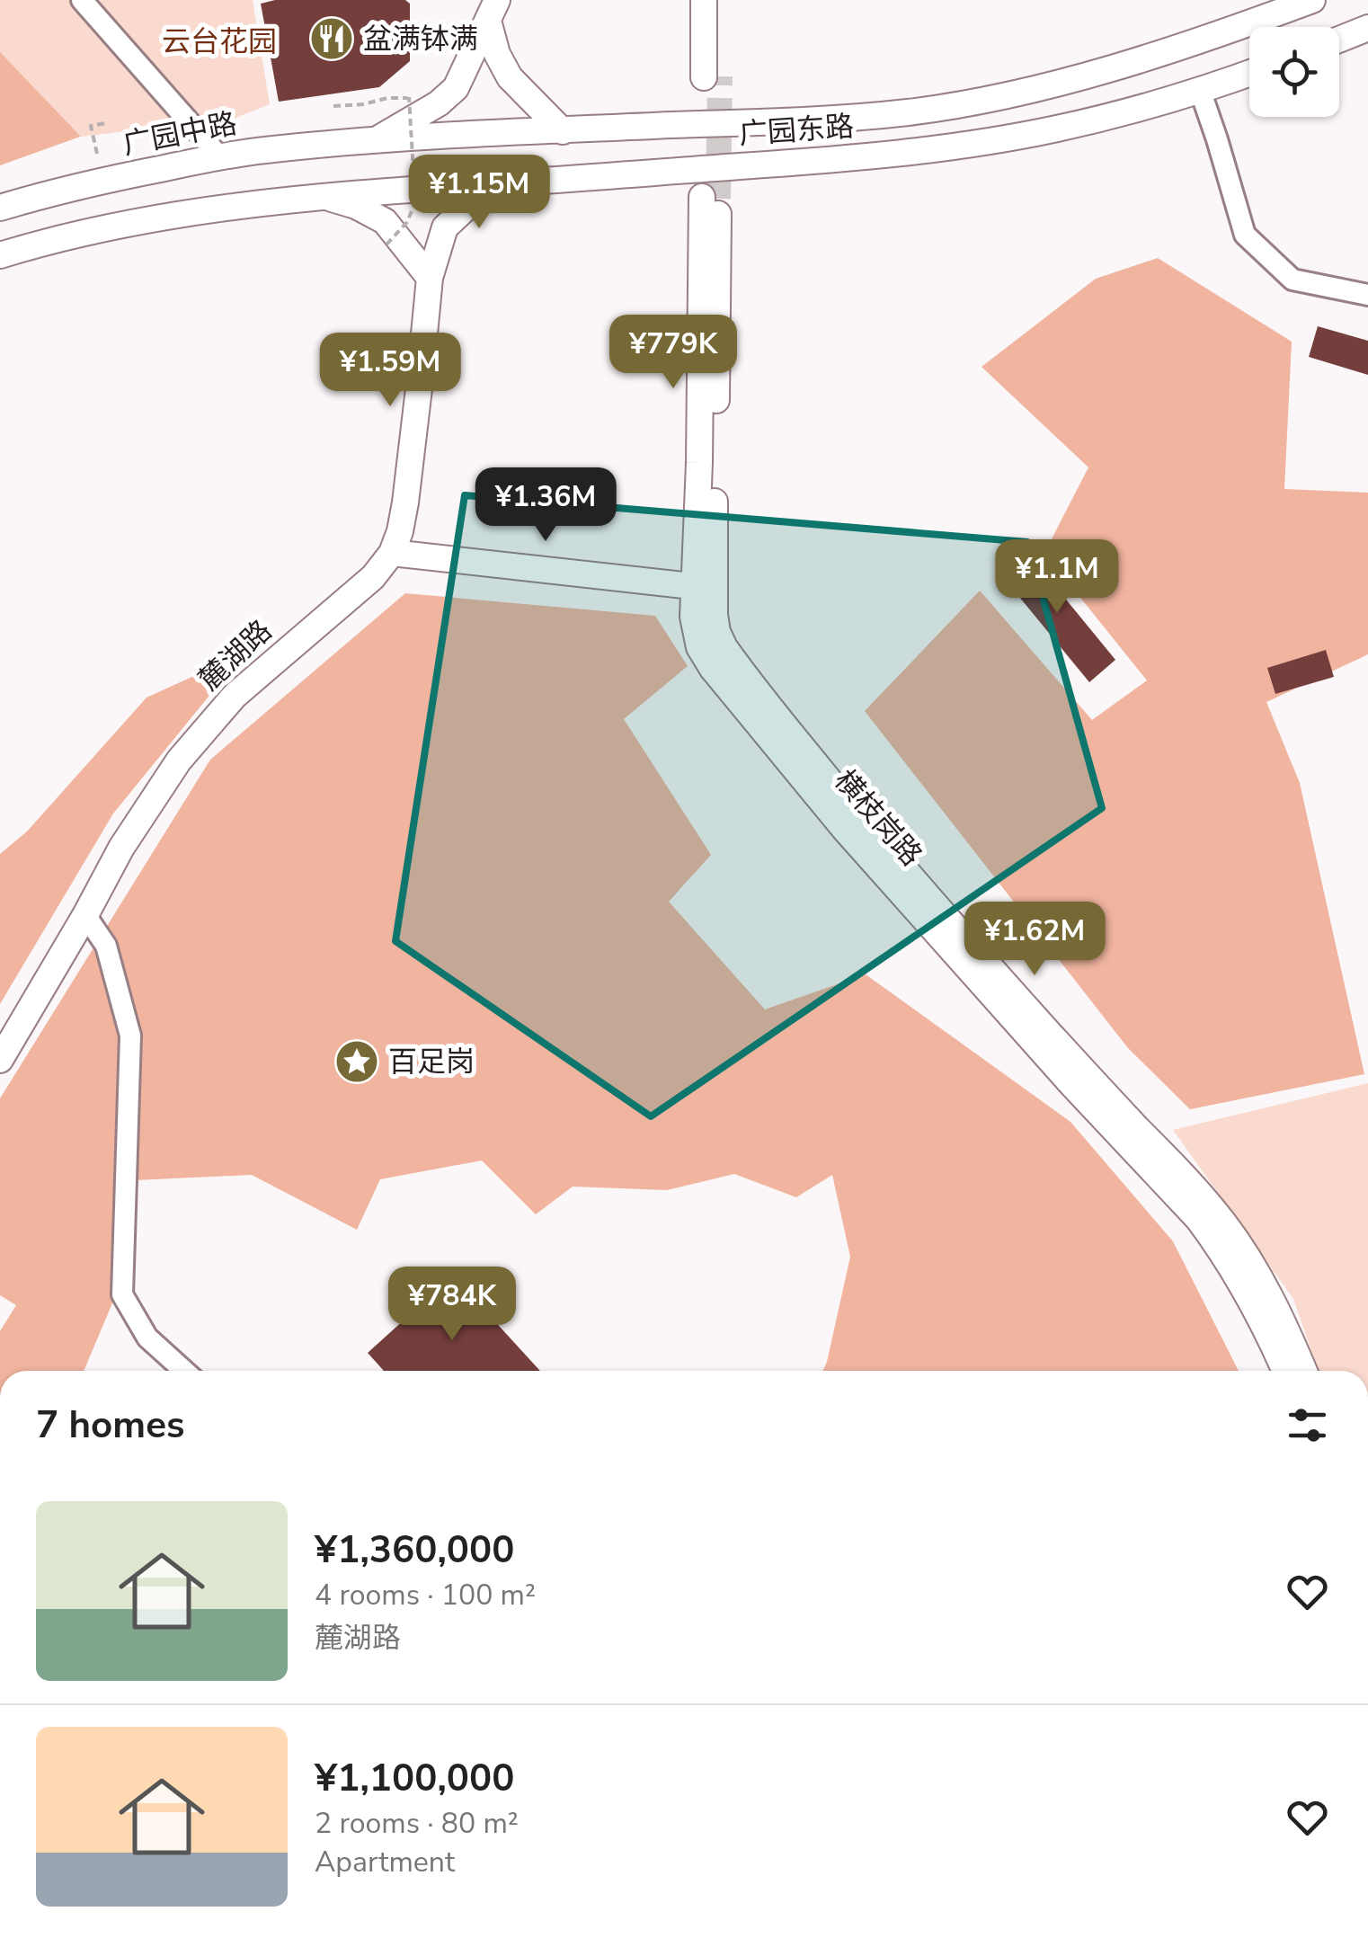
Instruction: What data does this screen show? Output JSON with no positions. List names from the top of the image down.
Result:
{
  "streets": {
    "main road": [
      "广园东路",
      "广园中路",
      "麓湖路",
      "横枝岗路"
    ]
  },
  "crossings": [
    ["广园东路", "广园中路"],
    ["广园东路", "麓湖路"]
  ],
  "parks": ["云台花园"],
  "places": {
    "restaurant": ["盆满钵满"],
    "place": ["百足岗"]
  },
  "page": {
    "price": [
      "¥1.15M",
      "¥779K",
      "¥1.59M",
      "¥1.36M",
      "¥1.1M",
      "¥1.62M",
      "¥784K"
    ],
    "heading": "7 homes",
    "list": [
      {
        "name": "¥1,360,000",
        "note": "4 rooms · 100 m² · 麓湖路"
      },
      {
        "name": "¥1,100,000",
        "note": "2 rooms · 80 m² · Apartment"
      }
    ]
  }
}
